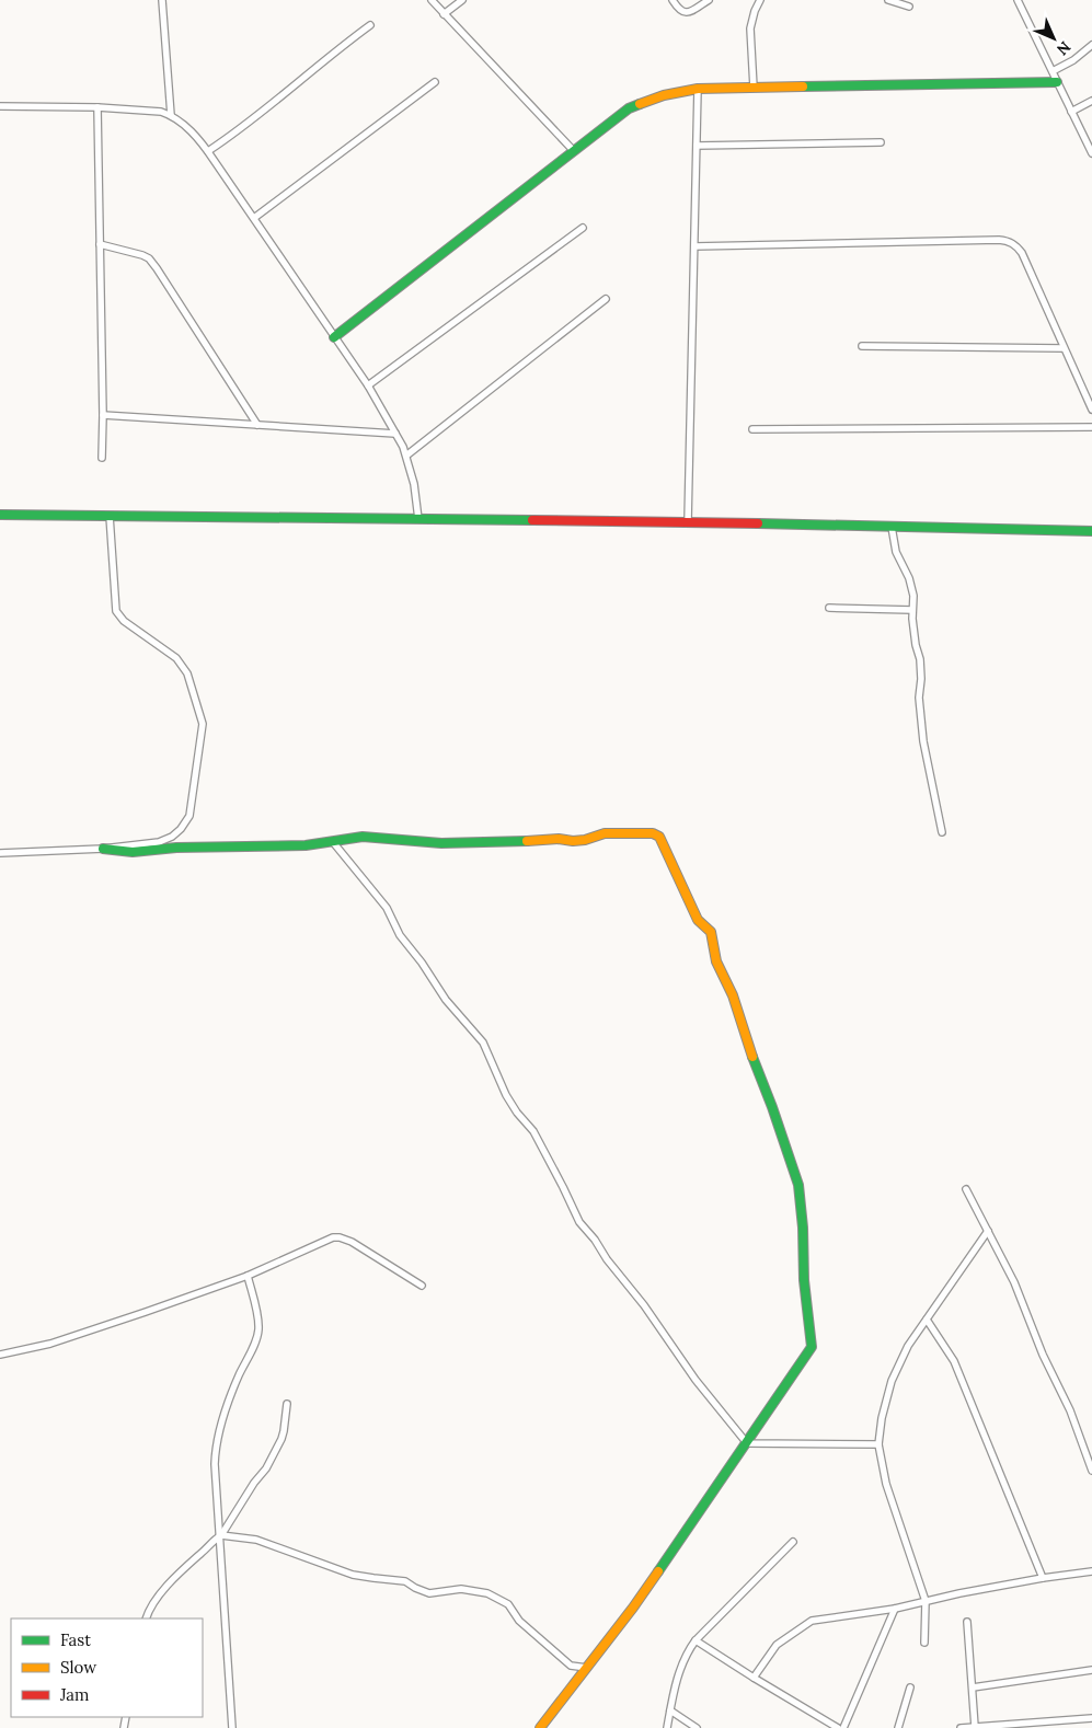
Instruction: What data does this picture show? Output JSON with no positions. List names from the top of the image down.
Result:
{
  "legend": ["Fast", "Slow", "Jam"],
  "north": "bottom right"
}
